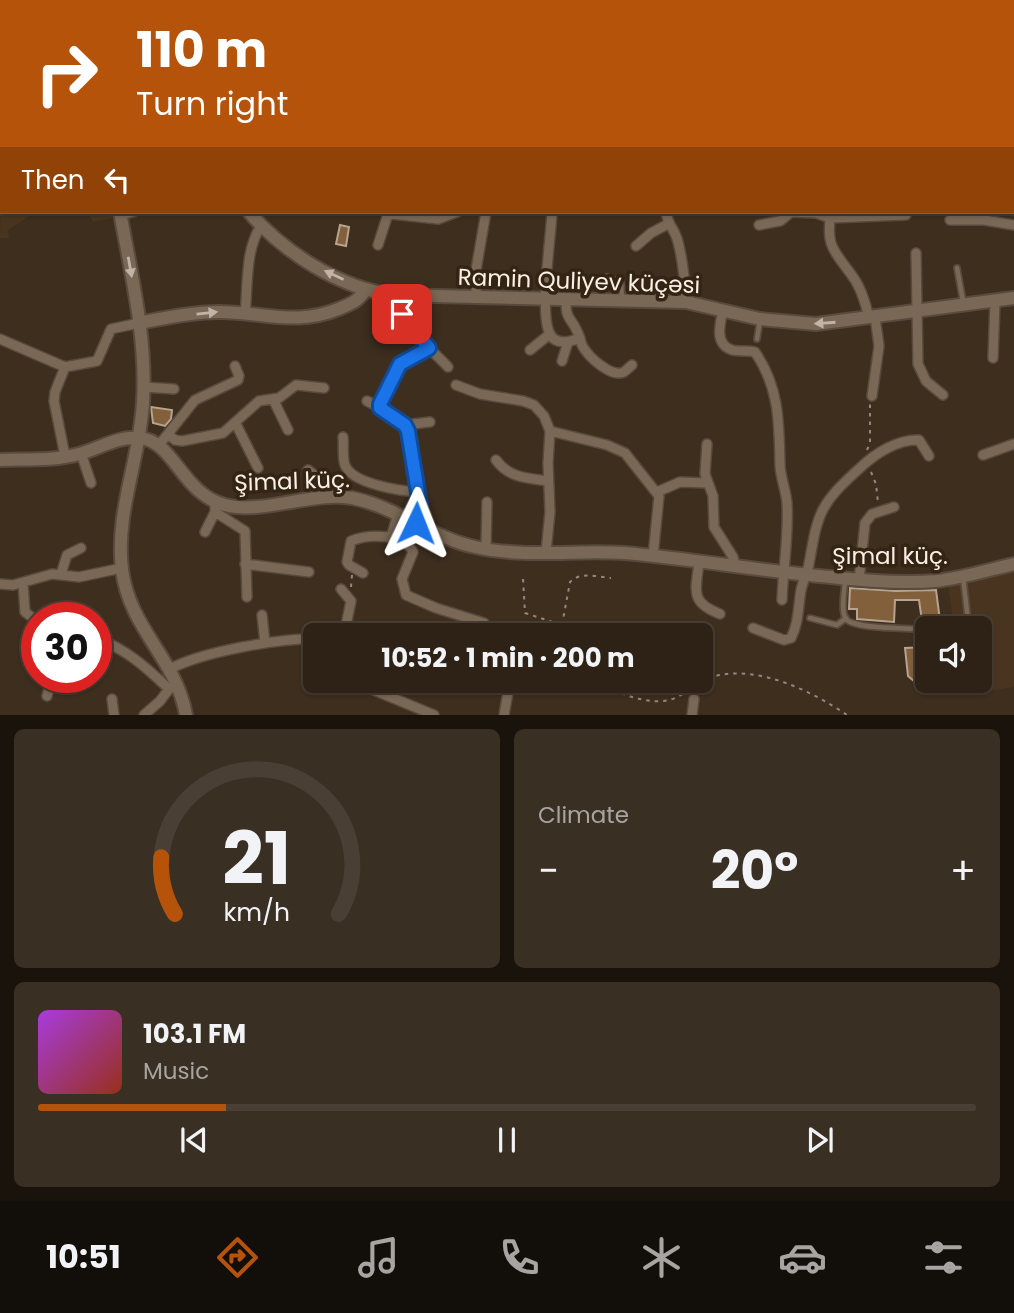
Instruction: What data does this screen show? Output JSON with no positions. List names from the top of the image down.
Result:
{
  "streets": {
    "street": ["Ramin Quliyev küçəsi", "Şimal küç."]
  },
  "page": {
    "turn": ["110 m", "Turn right"],
    "then": "Then",
    "limit": "30",
    "trip": "10:52 · 1 min · 200 m",
    "tile": "Climate",
    "heat": ["−", "20°", "+"],
    "song": ["103.1 FM", "Music"],
    "tabs": "10:51",
    "gauge": ["21", "km/h"]
  }
}
